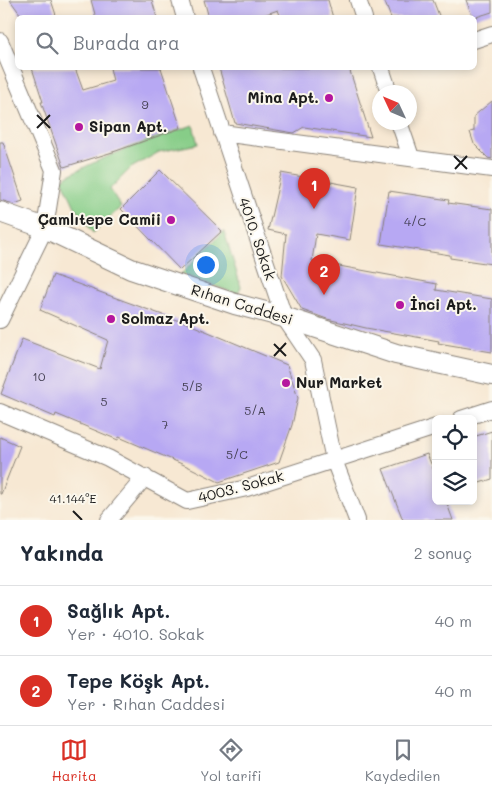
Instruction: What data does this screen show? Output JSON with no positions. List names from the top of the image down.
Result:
{
  "streets": {
    "street": ["4010. Sokak", "Rıhan Caddesi", "4003. Sokak"]
  },
  "crossings": [
    ["4010. Sokak", "Rıhan Caddesi"],
    ["4010. Sokak", "4003. Sokak"]
  ],
  "places": [
    "Mina Apt.",
    "Sipan Apt.",
    "Çamlıtepe Camii",
    "İnci Apt.",
    "Solmaz Apt.",
    "Nur Market"
  ],
  "house_numbers": [
    "9",
    "4/C",
    "10",
    "5/B",
    "5",
    "5/A",
    "7",
    "5/C"
  ],
  "north": "top left",
  "page": {
    "search": "Burada ara",
    "pins": ["1", "2"],
    "heading": ["Yakında", "2 sonuç"],
    "list": [
      {
        "mark": "1",
        "name": "Sağlık Apt.",
        "note": "Yer · 4010. Sokak",
        "value": "40 m"
      },
      {
        "mark": "2",
        "name": "Tepe Köşk Apt.",
        "note": "Yer · Rıhan Caddesi",
        "value": "40 m"
      }
    ],
    "nav": ["Harita", "Yol tarifi", "Kaydedilen"]
  },
  "coordinates": ["41.144°E"]
}
